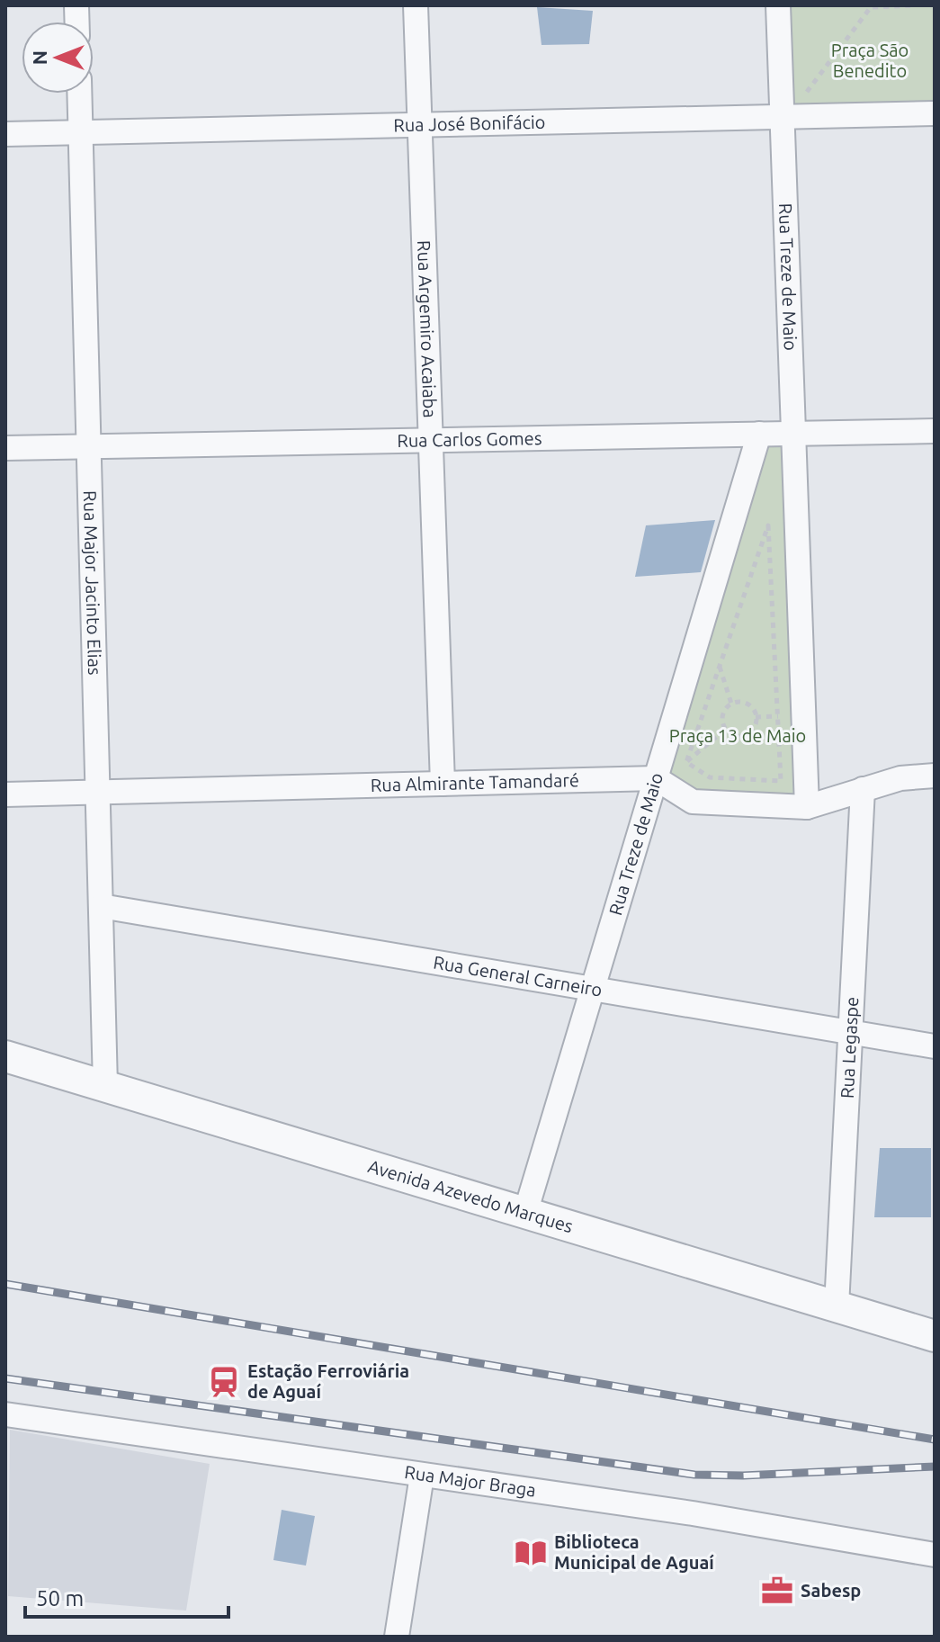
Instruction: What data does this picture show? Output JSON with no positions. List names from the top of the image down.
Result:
{
  "streets": {
    "street": [
      "Rua José Bonifácio",
      "Rua Treze de Maio",
      "Rua Argemiro Acaiaba",
      "Rua Carlos Gomes",
      "Rua Major Jacinto Elias",
      "Rua Almirante Tamandaré",
      "Rua General Carneiro",
      "Rua Legaspe",
      "Avenida Azevedo Marques",
      "Rua Major Braga"
    ]
  },
  "crossings": [
    ["Rua José Bonifácio", "Rua Treze de Maio"],
    ["Rua José Bonifácio", "Rua Argemiro Acaiaba"],
    ["Rua José Bonifácio", "Rua Major Jacinto Elias"],
    ["Rua Treze de Maio", "Rua Carlos Gomes"],
    ["Rua Treze de Maio", "Rua Almirante Tamandaré"],
    ["Rua Treze de Maio", "Rua General Carneiro"],
    ["Rua Treze de Maio", "Avenida Azevedo Marques"],
    ["Rua Argemiro Acaiaba", "Rua Carlos Gomes"],
    ["Rua Argemiro Acaiaba", "Rua Almirante Tamandaré"],
    ["Rua Carlos Gomes", "Rua Major Jacinto Elias"],
    ["Rua Major Jacinto Elias", "Rua Almirante Tamandaré"],
    ["Rua Major Jacinto Elias", "Rua General Carneiro"],
    ["Rua Major Jacinto Elias", "Avenida Azevedo Marques"],
    ["Rua General Carneiro", "Rua Legaspe"],
    ["Rua Legaspe", "Avenida Azevedo Marques"]
  ],
  "parks": ["Praça São Benedito", "Praça 13 de Maio"],
  "places": {
    "station": ["Estação Ferroviária de Aguaí"],
    "library": ["Biblioteca Municipal de Aguaí"],
    "office": ["Sabesp"]
  },
  "scale_bar": "50 m",
  "north": "left"
}
